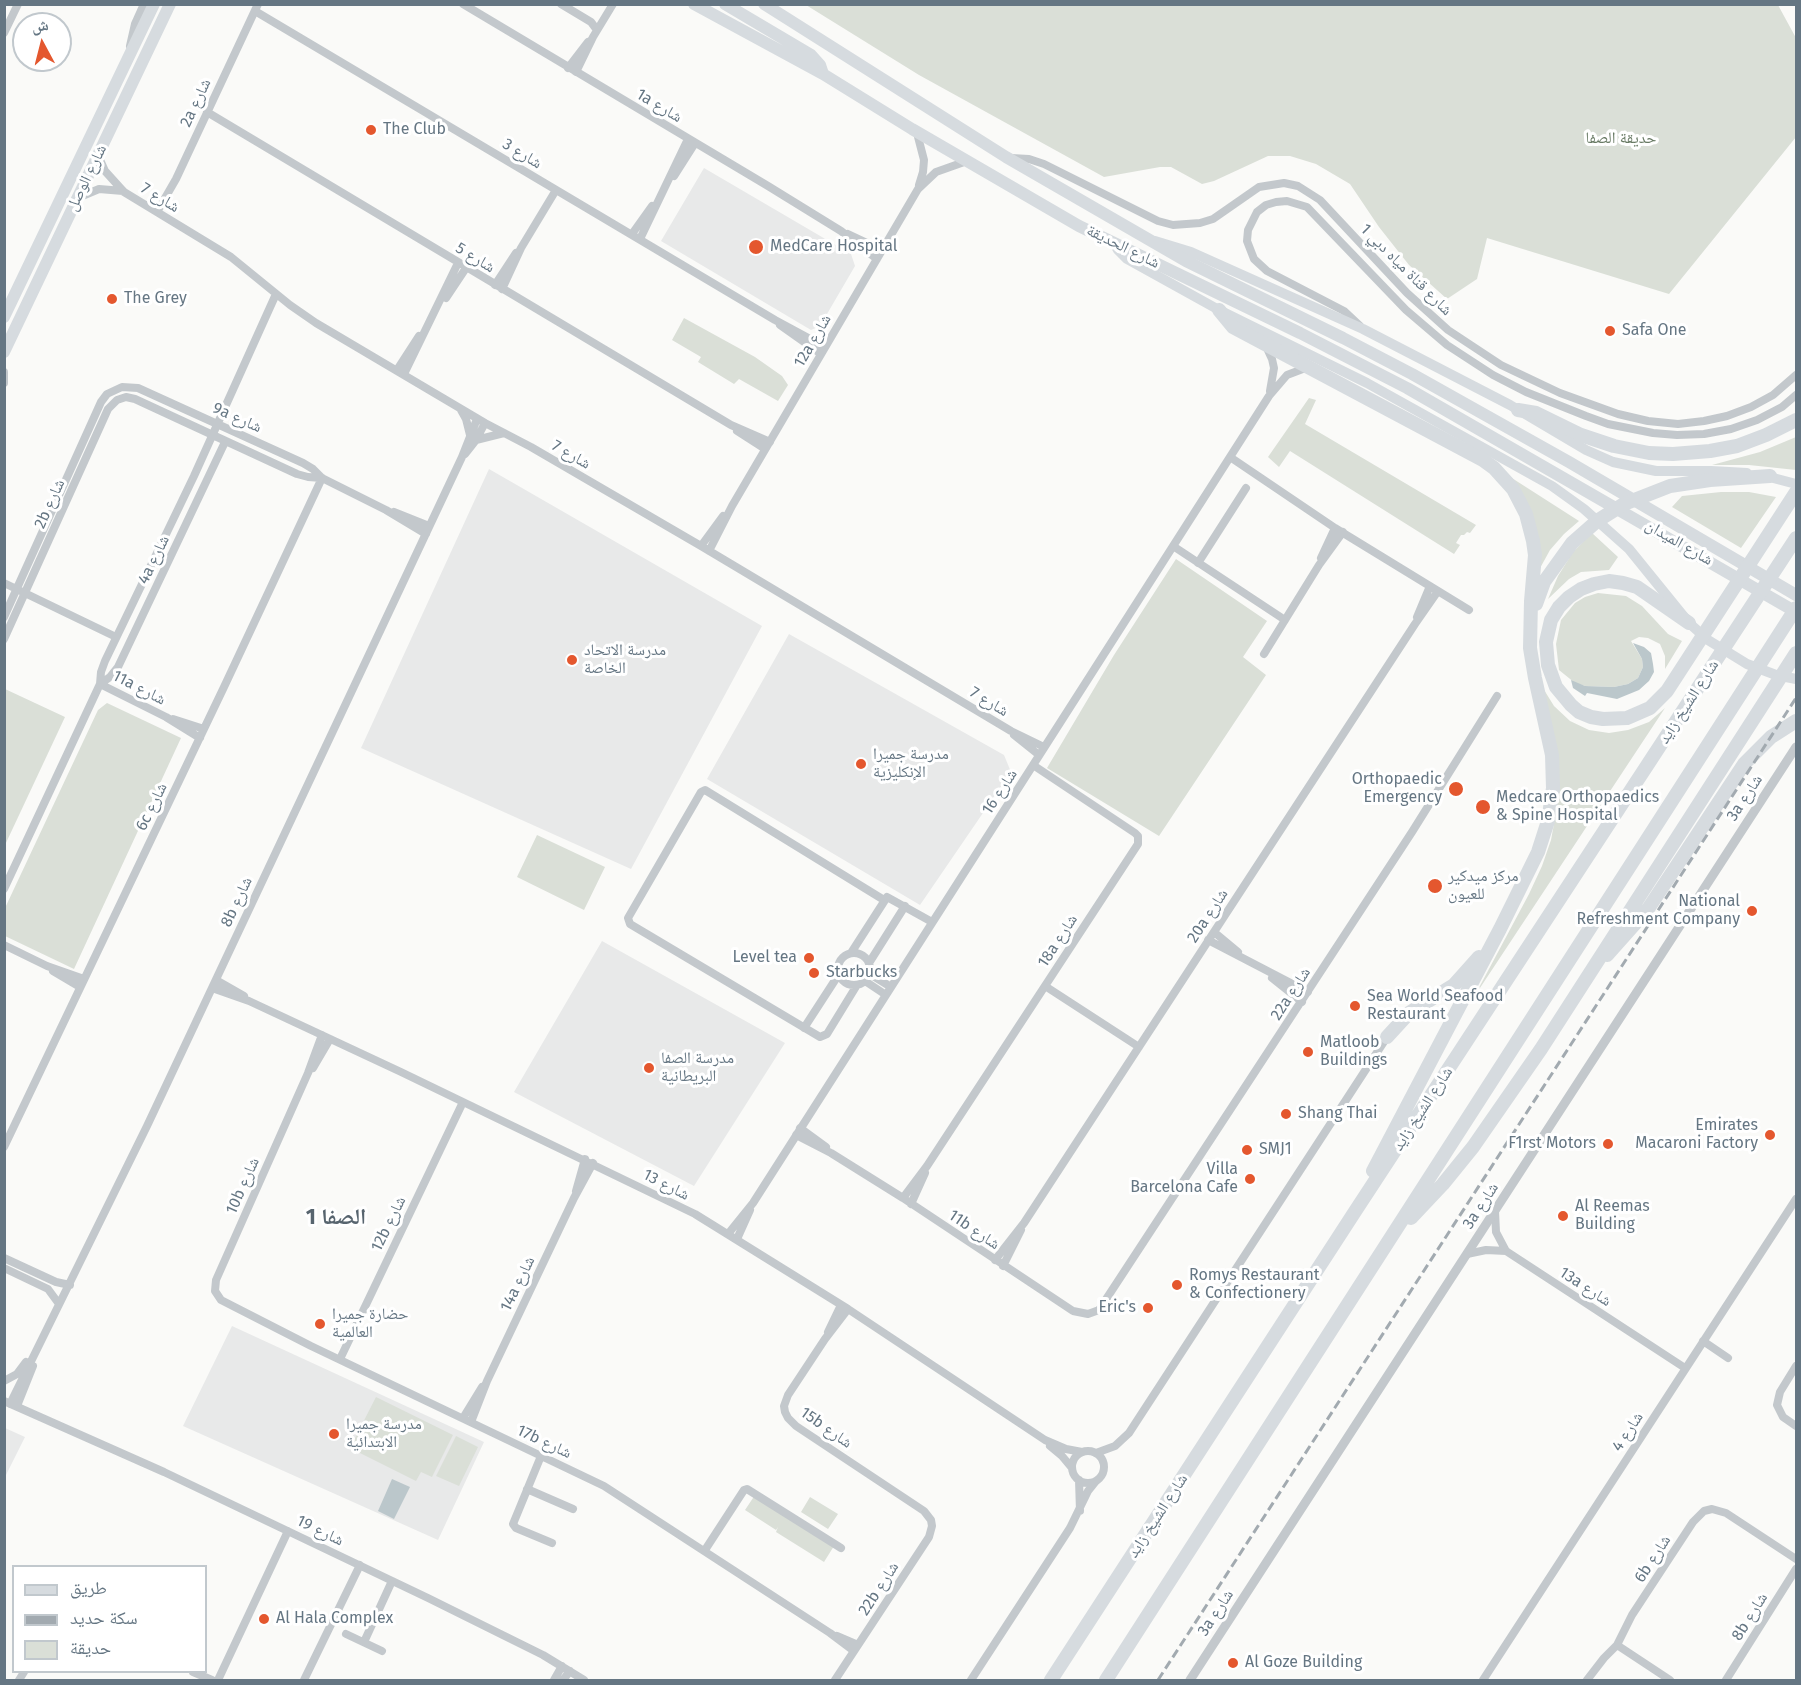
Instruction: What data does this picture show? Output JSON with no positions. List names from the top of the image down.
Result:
{
  "streets": {
    "highway": ["شارع الشيخ زايد"],
    "main road": ["شارع الوصل", "شارع الحديقة", "شارع الميدان"],
    "street": [
      "2a شارع",
      "1a شارع",
      "شارع 3",
      "شارع 7",
      "شارع 5",
      "شارع قناة مياه دبي 1",
      "12a شارع",
      "9a شارع",
      "2b شارع",
      "4a شارع",
      "11a شارع",
      "شارع 16",
      "3a شارع",
      "6c شارع",
      "8b شارع",
      "20a شارع",
      "18a شارع",
      "22a شارع",
      "شارع 13",
      "10b شارع",
      "12b شارع",
      "11b شارع",
      "14a شارع",
      "13a شارع",
      "15b شارع",
      "شارع 4",
      "17b شارع",
      "شارع 19",
      "6b شارع",
      "22b شارع"
    ]
  },
  "crossings": [
    ["2a شارع", "شارع 3"],
    ["2a شارع", "شارع 7"],
    ["2a شارع", "شارع 5"],
    ["1a شارع", "12a شارع"],
    ["شارع 3", "12a شارع"],
    ["شارع الوصل", "شارع 7"],
    ["شارع 7", "12a شارع"],
    ["شارع 7", "4a شارع"],
    ["شارع 7", "شارع 16"],
    ["شارع 7", "8b شارع"],
    ["شارع الحديقة", "شارع قناة مياه دبي 1"],
    ["شارع الحديقة", "12a شارع"],
    ["شارع الحديقة", "شارع الميدان"],
    ["شارع 5", "12a شارع"],
    ["9a شارع", "2b شارع"],
    ["9a شارع", "4a شارع"],
    ["9a شارع", "6c شارع"],
    ["9a شارع", "8b شارع"],
    ["4a شارع", "11a شارع"],
    ["11a شارع", "6c شارع"],
    ["شارع 16", "18a شارع"],
    ["شارع 16", "شارع 13"],
    ["شارع 16", "11b شارع"],
    ["8b شارع", "شارع 13"],
    ["8b شارع", "شارع 19"],
    ["20a شارع", "11b شارع"],
    ["18a شارع", "11b شارع"],
    ["22a شارع", "11b شارع"],
    ["شارع 13", "10b شارع"],
    ["شارع 13", "12b شارع"],
    ["شارع 13", "14a شارع"],
    ["شارع 13", "15b شارع"],
    ["10b شارع", "17b شارع"],
    ["12b شارع", "17b شارع"],
    ["14a شارع", "17b شارع"],
    ["13a شارع", "شارع 4"],
    ["15b شارع", "22b شارع"],
    ["17b شارع", "22b شارع"]
  ],
  "districts": ["الصفا 1"],
  "parks": ["حديقة الصفا"],
  "places": [
    "The Club",
    "MedCare Hospital",
    "The Grey",
    "Safa One",
    "مدرسة الاتحاد الخاصة",
    "مدرسة جميرا الإنكليزية",
    "Orthopaedic Emergency",
    "Medcare Orthopaedics & Spine Hospital",
    "مركز ميدكير للعيون",
    "National Refreshment Company",
    "Level tea",
    "Starbucks",
    "Sea World Seafood Restaurant",
    "Matloob Buildings",
    "مدرسة الصفا البريطانية",
    "Shang Thai",
    "Emirates Macaroni Factory",
    "F1rst Motors",
    "SMJ1",
    "Villa Barcelona Cafe",
    "Al Reemas Building",
    "Romys Restaurant & Confectionery",
    "Eric's",
    "حضارة جميرا العالمية",
    "مدرسة جميرا الابتدائية",
    "Al Hala Complex",
    "Al Goze Building"
  ],
  "legend": ["طريق", "سكة حديد", "حديقة"],
  "north": "top"
}
